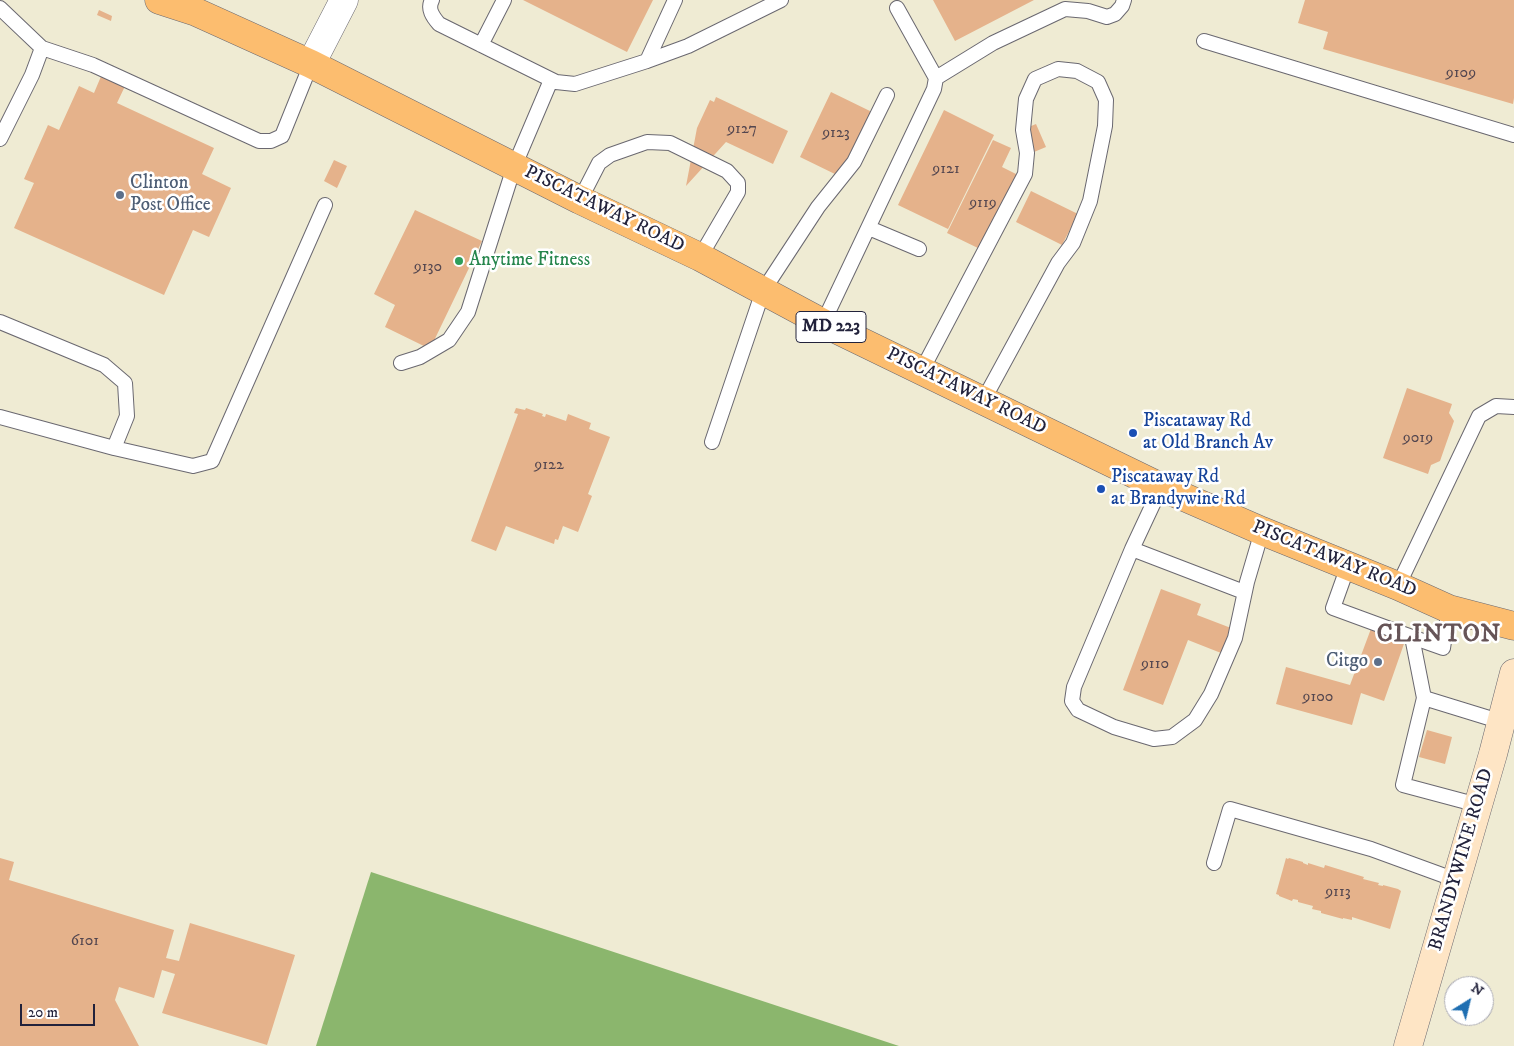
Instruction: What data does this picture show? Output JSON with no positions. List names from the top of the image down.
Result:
{
  "streets": {
    "main road": ["PISCATAWAY ROAD", "MD 223", "BRANDYWINE ROAD"]
  },
  "districts": ["CLINTON"],
  "places": [
    "Clinton Post Office",
    "Anytime Fitness",
    "Piscataway Rd at Old Branch Av",
    "Piscataway Rd at Brandywine Rd",
    "Citgo"
  ],
  "house_numbers": [
    "9109",
    "9127",
    "9123",
    "9121",
    "9119",
    "9130",
    "9019",
    "9122",
    "9110",
    "9100",
    "9113",
    "6101"
  ],
  "scale_bar": "20 m",
  "north": "top right"
}
